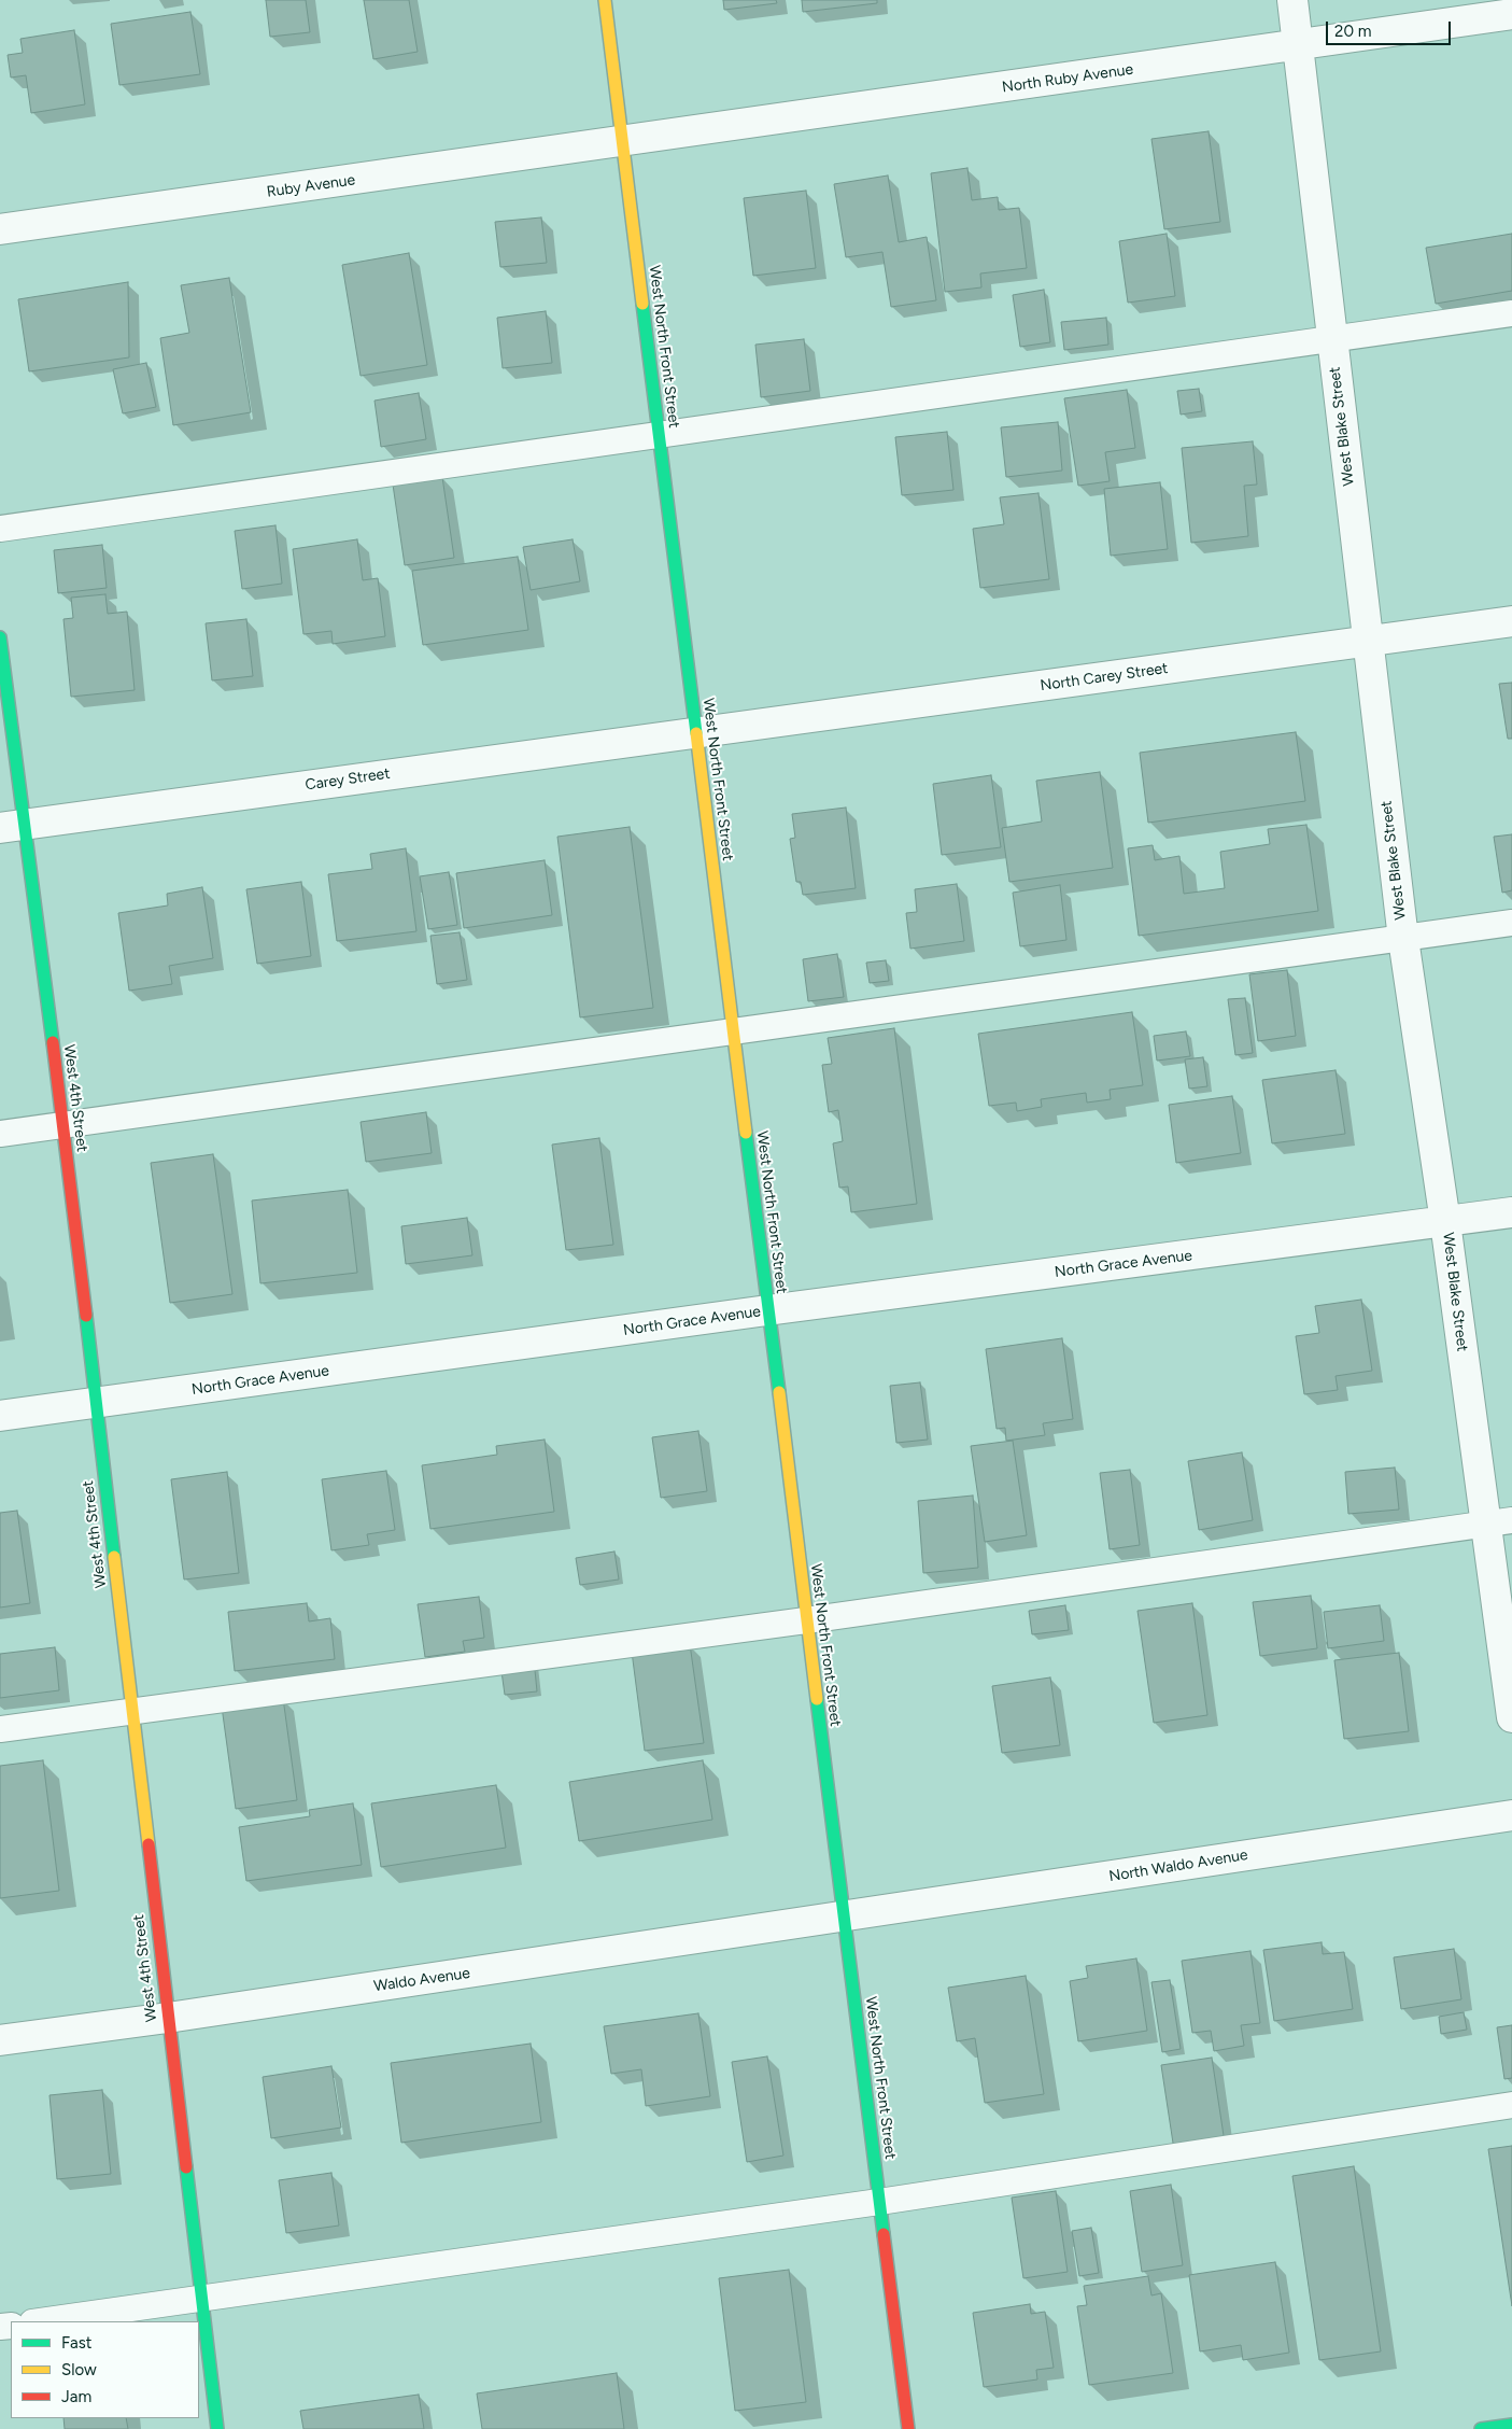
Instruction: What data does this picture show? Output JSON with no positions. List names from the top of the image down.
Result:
{
  "streets": {
    "street": [
      "North Ruby Avenue",
      "Ruby Avenue",
      "West North Front Street",
      "West Blake Street",
      "North Carey Street",
      "Carey Street",
      "West 4th Street",
      "North Grace Avenue",
      "North Waldo Avenue",
      "Waldo Avenue"
    ]
  },
  "crossings": [
    ["North Ruby Avenue", "Ruby Avenue"],
    ["North Ruby Avenue", "West North Front Street"],
    ["North Ruby Avenue", "West Blake Street"],
    ["Ruby Avenue", "West North Front Street"],
    ["West North Front Street", "North Carey Street"],
    ["West North Front Street", "Carey Street"],
    ["West North Front Street", "North Grace Avenue"],
    ["West North Front Street", "North Waldo Avenue"],
    ["West North Front Street", "Waldo Avenue"],
    ["West Blake Street", "North Carey Street"],
    ["West Blake Street", "North Grace Avenue"],
    ["North Carey Street", "Carey Street"],
    ["Carey Street", "West 4th Street"],
    ["West 4th Street", "North Grace Avenue"],
    ["West 4th Street", "Waldo Avenue"],
    ["North Waldo Avenue", "Waldo Avenue"]
  ],
  "legend": ["Fast", "Slow", "Jam"],
  "scale_bar": "20 m"
}
